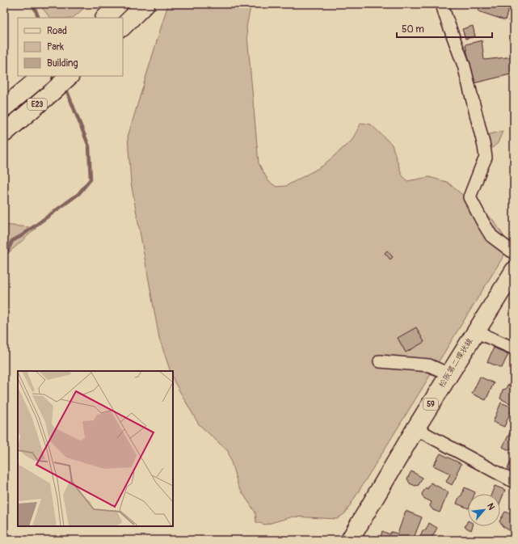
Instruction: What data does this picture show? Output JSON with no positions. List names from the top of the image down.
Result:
{
  "streets": {
    "main road": ["E23", "松阪第二環状線", "59"]
  },
  "legend": ["Road", "Park", "Building"],
  "scale_bar": "50 m",
  "north": "top right"
}
